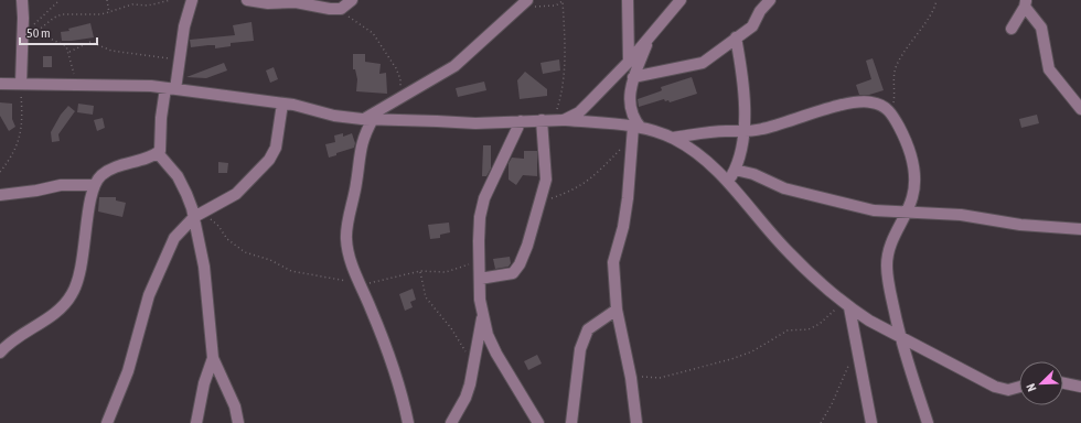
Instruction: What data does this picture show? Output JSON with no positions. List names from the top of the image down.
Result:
{
  "scale_bar": "50 m",
  "north": "bottom left"
}
